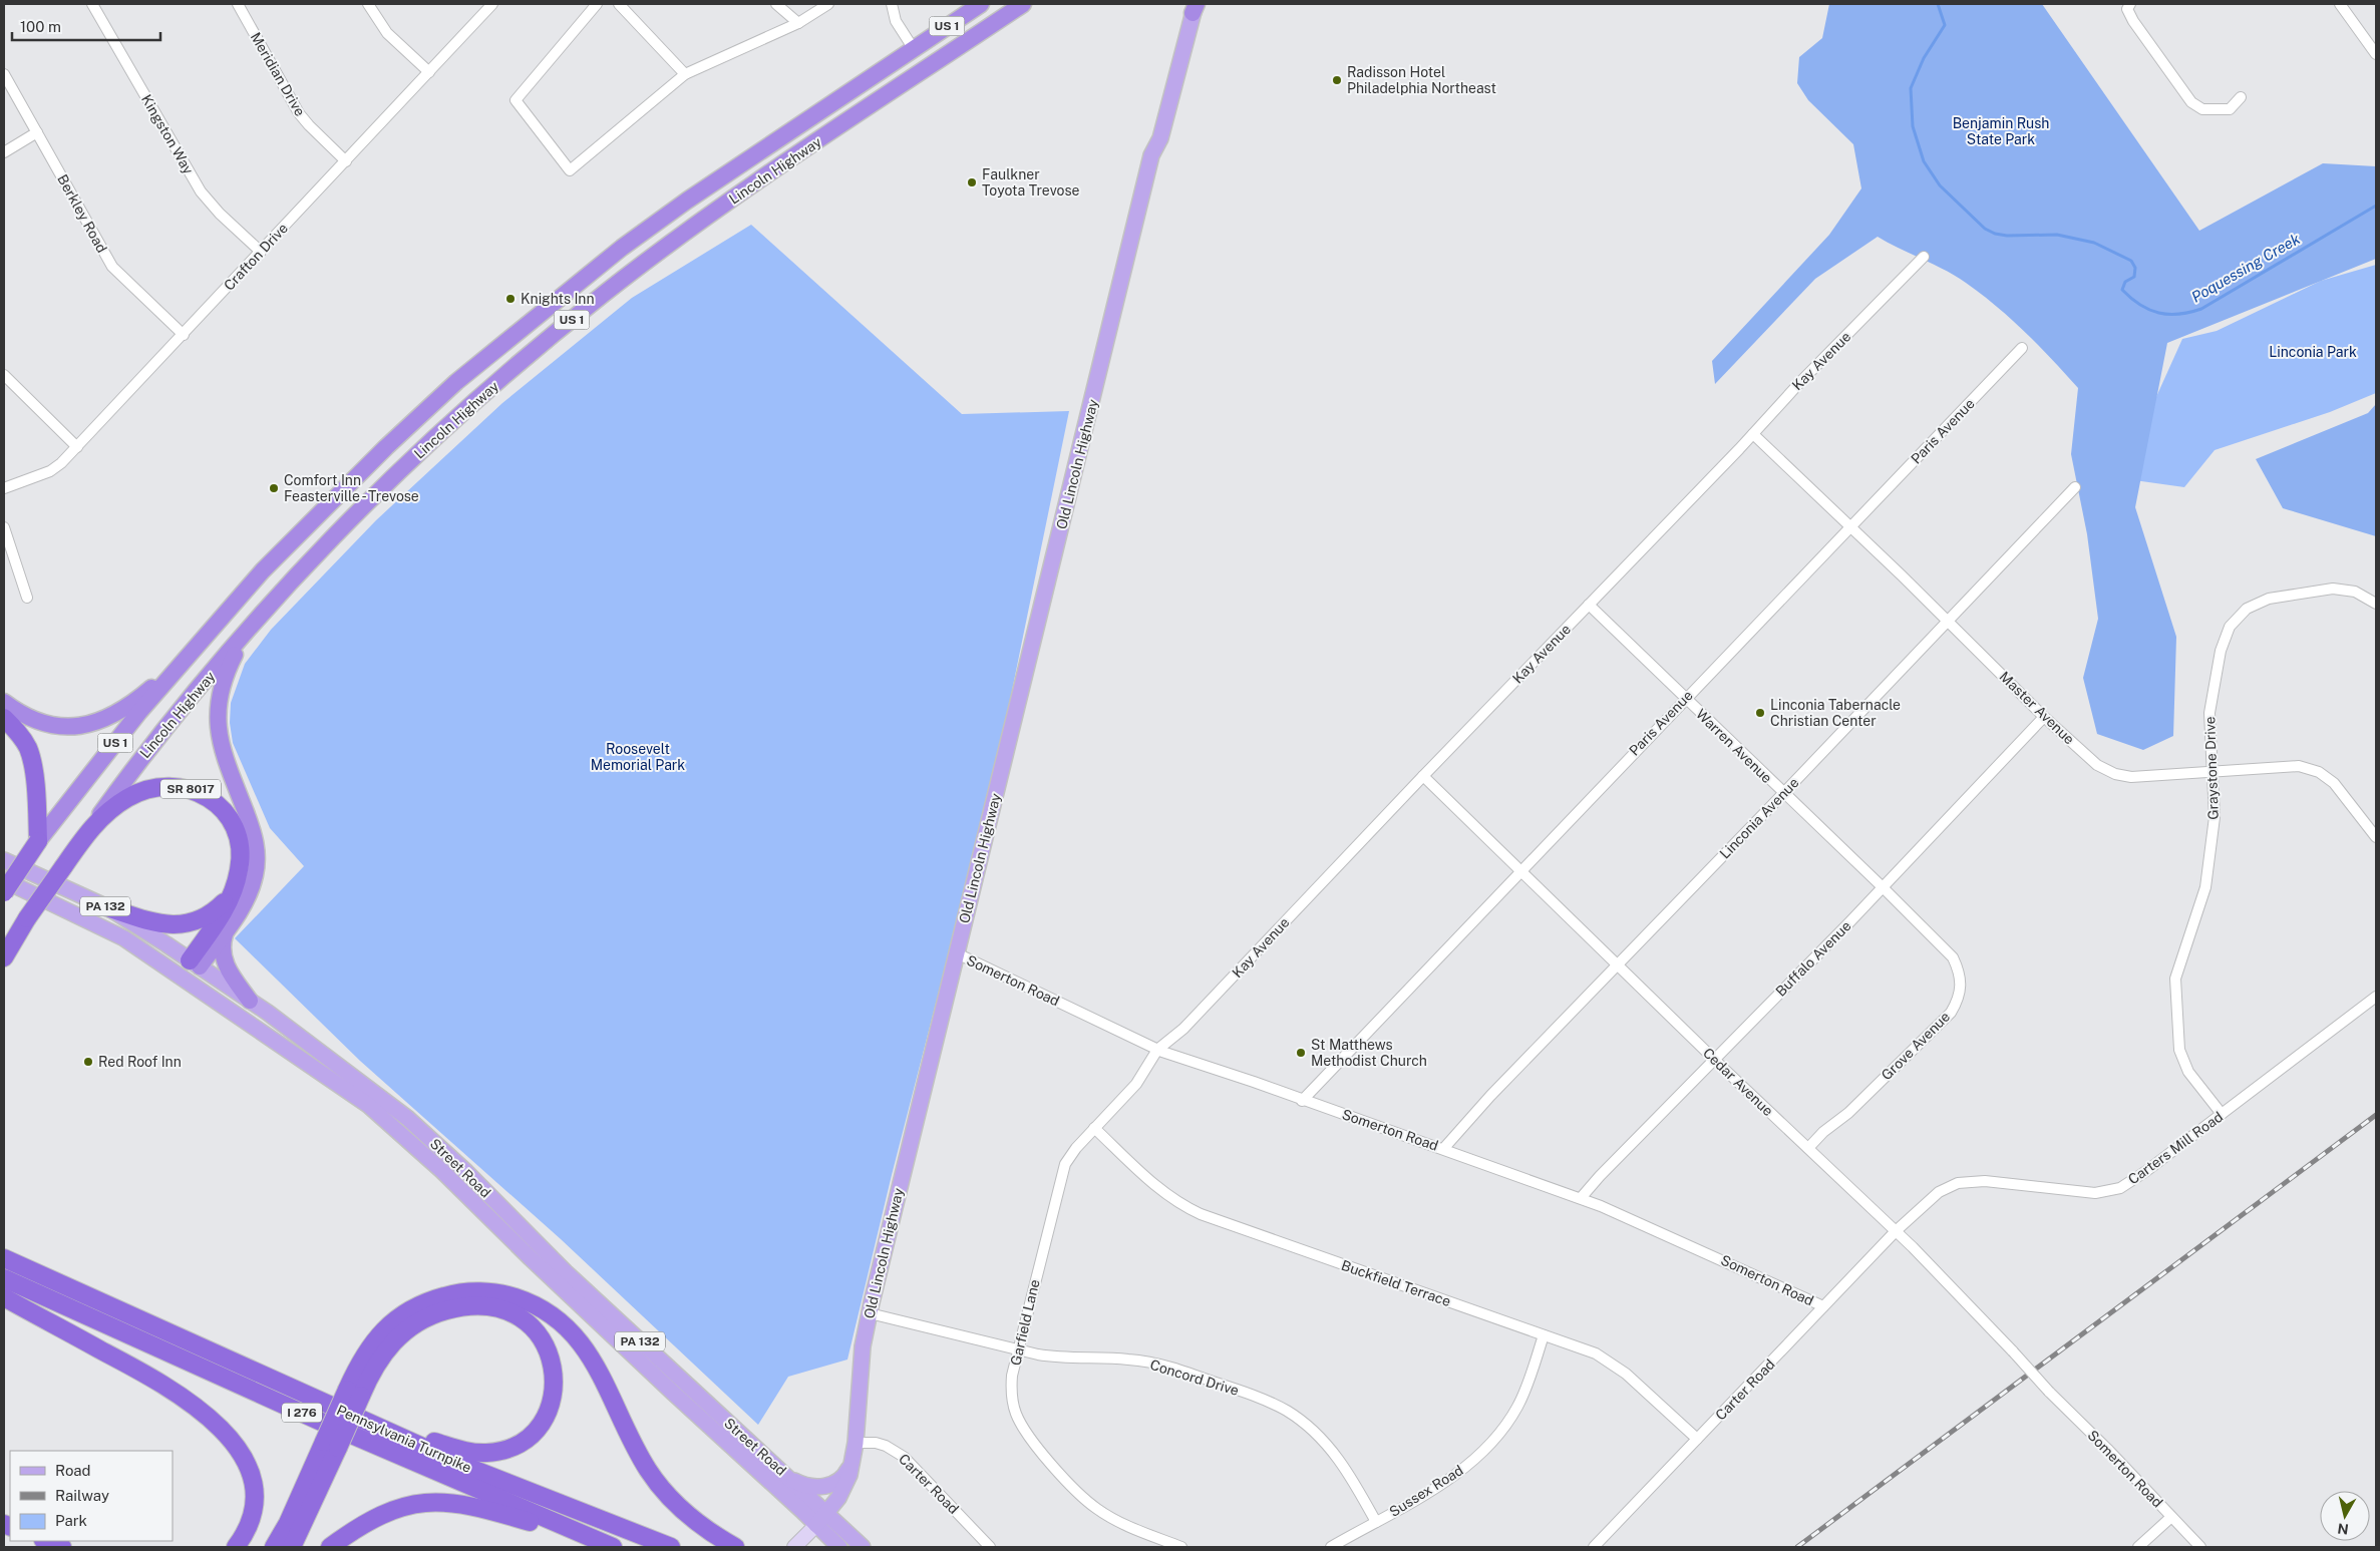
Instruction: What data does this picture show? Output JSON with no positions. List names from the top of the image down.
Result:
{
  "streets": {
    "highway": [
      "US 1",
      "Lincoln Highway",
      "SR 8017",
      "I 276",
      "Pennsylvania Turnpike"
    ],
    "main road": ["Old Lincoln Highway", "PA 132", "Street Road"],
    "street": [
      "Meridian Drive",
      "Kingston Way",
      "Berkley Road",
      "Crafton Drive",
      "Kay Avenue",
      "Paris Avenue",
      "Master Avenue",
      "Warren Avenue",
      "Graystone Drive",
      "Linconia Avenue",
      "Buffalo Avenue",
      "Somerton Road",
      "Grove Avenue",
      "Cedar Avenue",
      "Carters Mill Road",
      "Buckfield Terrace",
      "Garfield Lane",
      "Concord Drive",
      "Carter Road",
      "Sussex Road"
    ]
  },
  "crossings": [
    ["Meridian Drive", "Crafton Drive"],
    ["Kingston Way", "Crafton Drive"],
    ["Lincoln Highway", "SR 8017"],
    ["Berkley Road", "Crafton Drive"],
    ["Kay Avenue", "Master Avenue"],
    ["Kay Avenue", "Warren Avenue"],
    ["Kay Avenue", "Somerton Road"],
    ["Kay Avenue", "Cedar Avenue"],
    ["Kay Avenue", "Garfield Lane"],
    ["Paris Avenue", "Master Avenue"],
    ["Paris Avenue", "Warren Avenue"],
    ["Paris Avenue", "Somerton Road"],
    ["Paris Avenue", "Cedar Avenue"],
    ["Old Lincoln Highway", "Somerton Road"],
    ["Old Lincoln Highway", "Street Road"],
    ["Old Lincoln Highway", "Concord Drive"],
    ["Old Lincoln Highway", "Carter Road"],
    ["Master Avenue", "Graystone Drive"],
    ["Master Avenue", "Linconia Avenue"],
    ["Master Avenue", "Buffalo Avenue"],
    ["Warren Avenue", "Linconia Avenue"],
    ["Warren Avenue", "Buffalo Avenue"],
    ["Warren Avenue", "Grove Avenue"],
    ["Graystone Drive", "Carters Mill Road"],
    ["SR 8017", "Street Road"],
    ["Linconia Avenue", "Somerton Road"],
    ["Linconia Avenue", "Cedar Avenue"],
    ["Buffalo Avenue", "Somerton Road"],
    ["Buffalo Avenue", "Grove Avenue"],
    ["Buffalo Avenue", "Cedar Avenue"],
    ["Somerton Road", "Cedar Avenue"],
    ["Somerton Road", "Garfield Lane"],
    ["Somerton Road", "Carter Road"],
    ["Grove Avenue", "Cedar Avenue"],
    ["Cedar Avenue", "Carters Mill Road"],
    ["Cedar Avenue", "Carter Road"],
    ["Carters Mill Road", "Carter Road"],
    ["Buckfield Terrace", "Garfield Lane"],
    ["Buckfield Terrace", "Carter Road"],
    ["Buckfield Terrace", "Sussex Road"],
    ["Garfield Lane", "Concord Drive"],
    ["Concord Drive", "Sussex Road"]
  ],
  "water": ["Poquessing Creek"],
  "parks": ["Benjamin Rush State Park", "Linconia Park", "Roosevelt Memorial Park"],
  "places": [
    "Radisson Hotel Philadelphia Northeast",
    "Faulkner Toyota Trevose",
    "Knights Inn",
    "Comfort Inn Feasterville - Trevose",
    "Linconia Tabernacle Christian Center",
    "St Matthews Methodist Church",
    "Red Roof Inn"
  ],
  "legend": ["Road", "Railway", "Park"],
  "scale_bar": "100 m",
  "north": "bottom"
}
